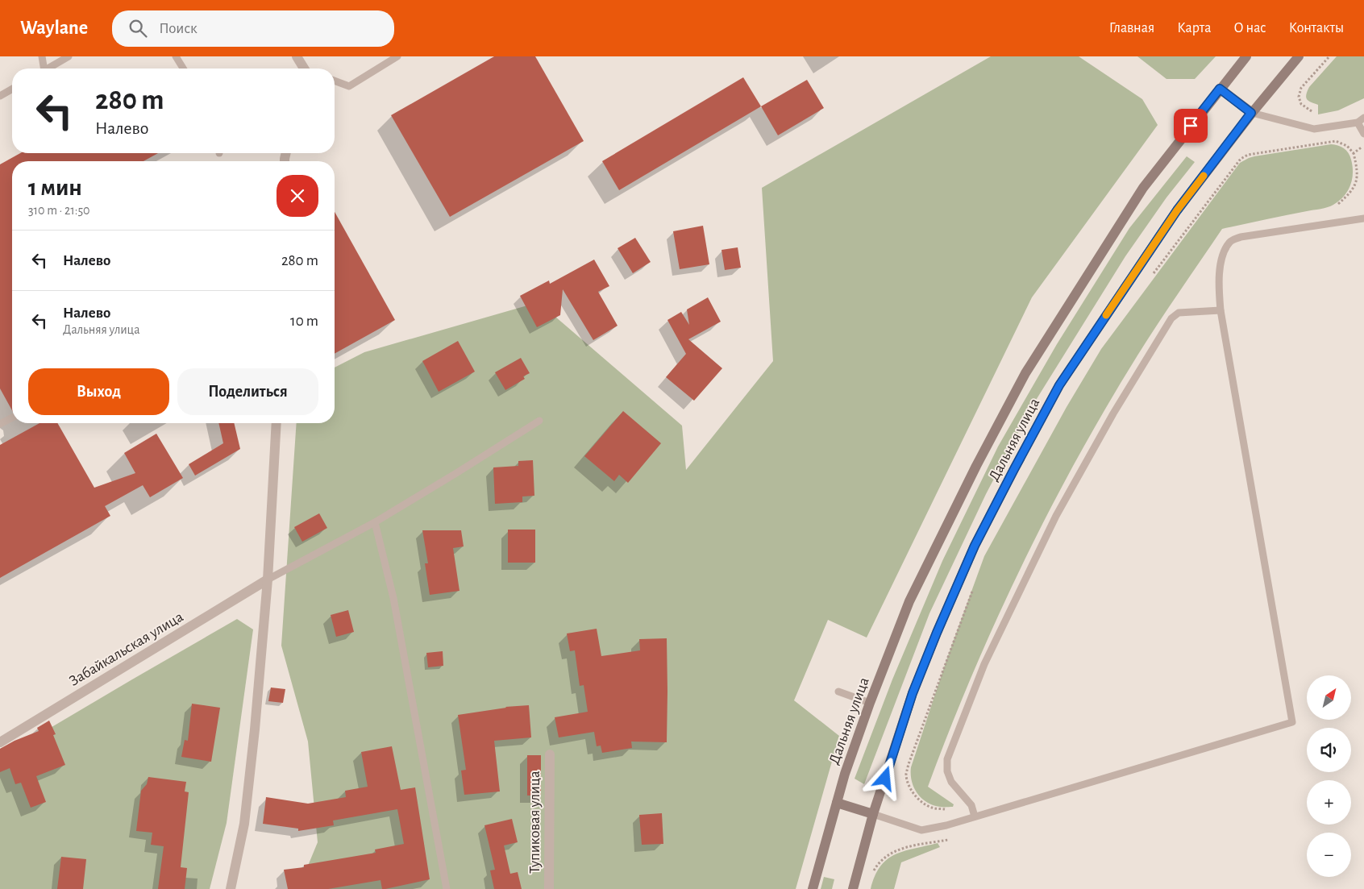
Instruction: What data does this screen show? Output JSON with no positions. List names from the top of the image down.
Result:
{
  "streets": {
    "main road": ["Дальняя улица"],
    "street": ["Забайкальская улица", "Тупиковая улица"]
  },
  "north": "top right",
  "page": {
    "header": "Waylane",
    "search": "Поиск",
    "nav": [
      "Главная",
      "Карта",
      "О нас",
      "Контакты"
    ],
    "turn": ["280 m", "Налево"],
    "heading": ["1 мин", "310 m · 21:50"],
    "list": [
      {
        "name": "Налево",
        "value": "280 m"
      },
      {
        "name": "Налево",
        "note": "Дальняя улица",
        "value": "10 m"
      }
    ],
    "buttons": ["Выход", "Поделиться"],
    "map_buttons": ["+", "−"]
  }
}
